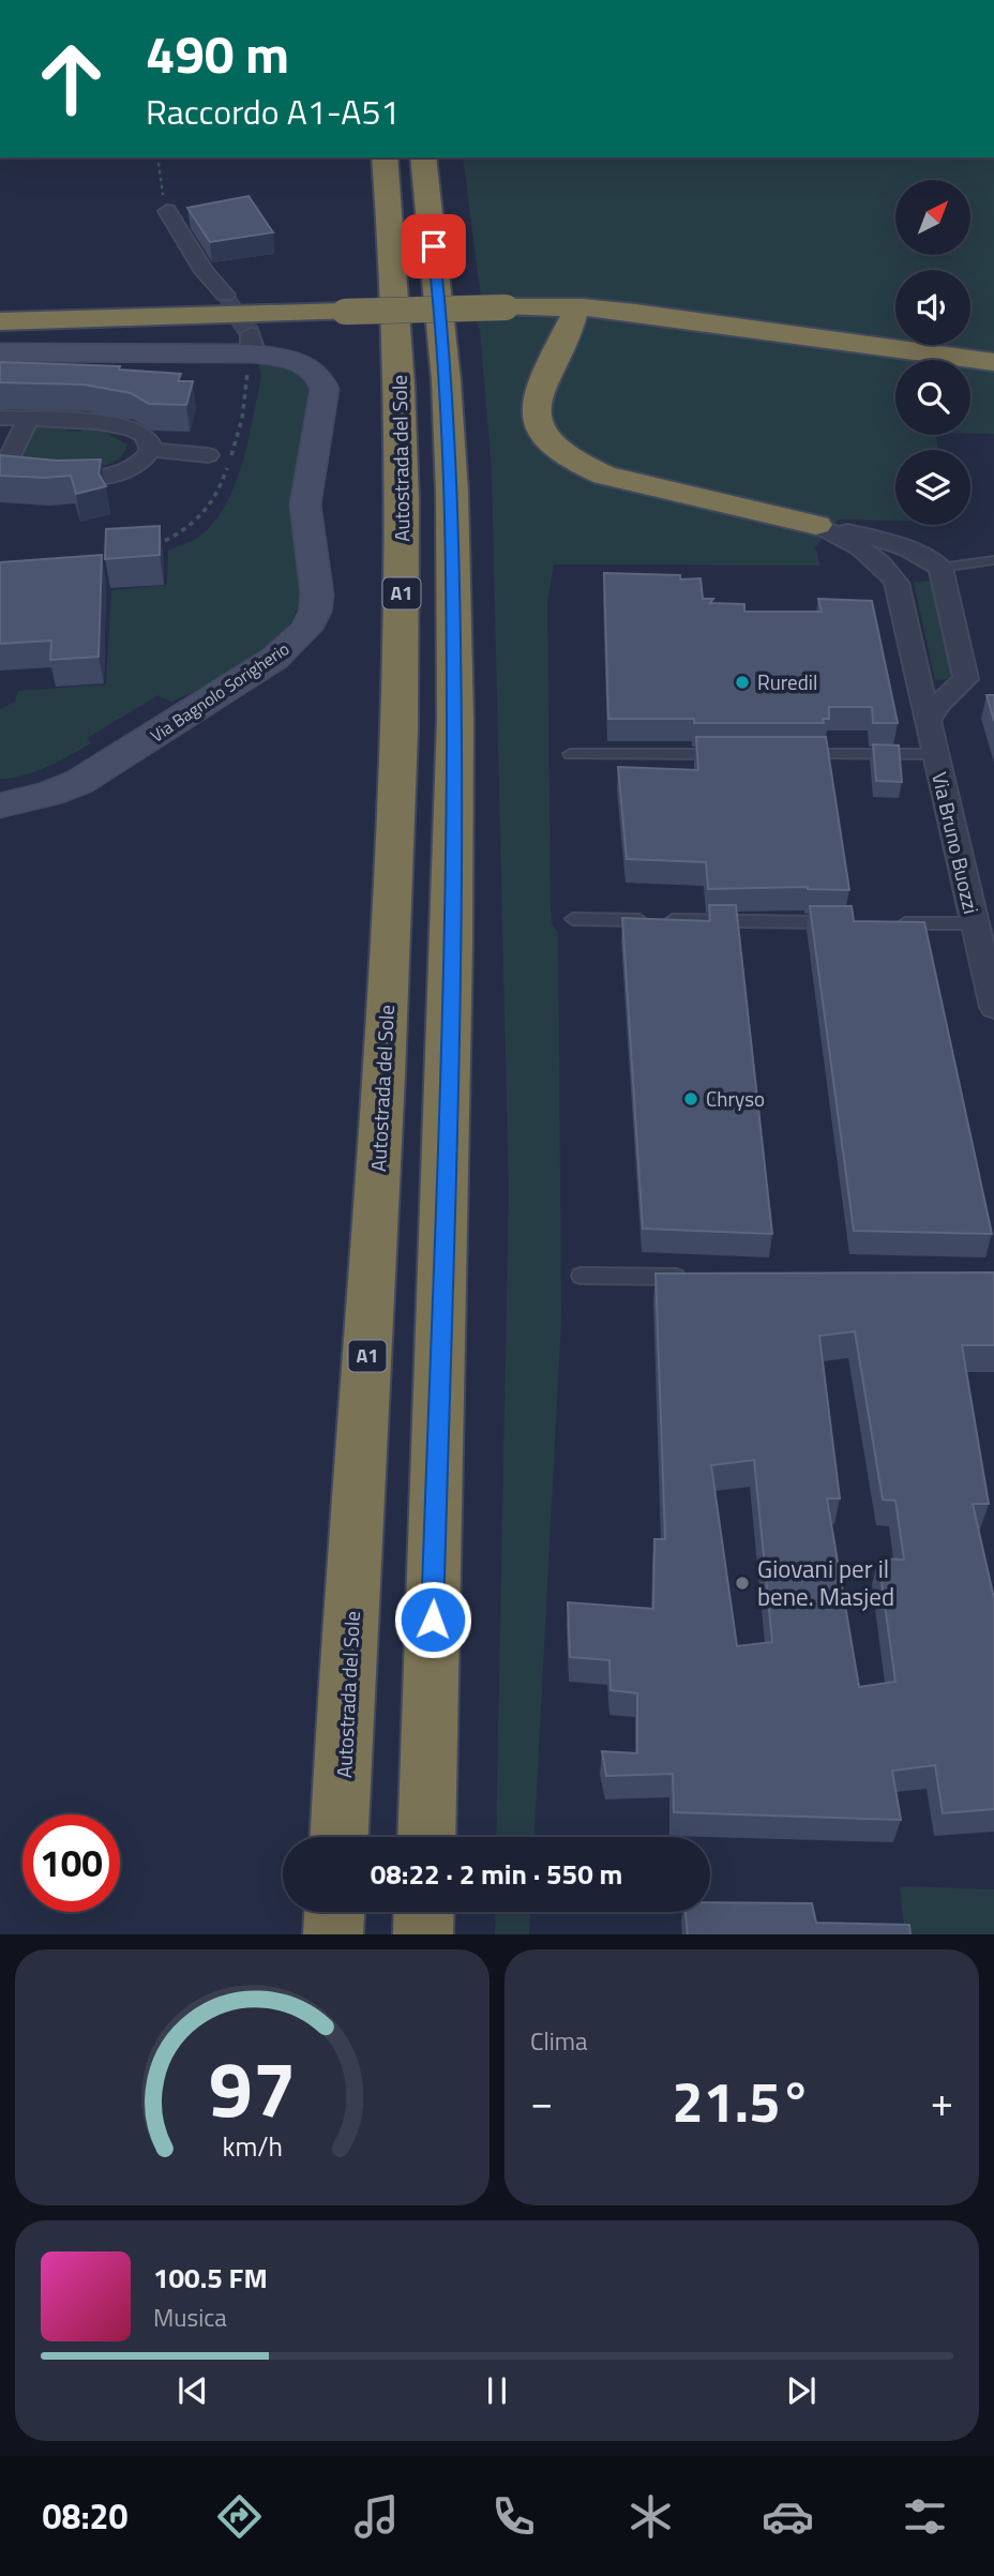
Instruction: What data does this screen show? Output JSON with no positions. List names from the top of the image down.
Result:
{
  "streets": {
    "highway": ["Autostrada del Sole", "A1"],
    "street": ["Via Bagnolo Sorigherio", "Via Bruno Buozzi"]
  },
  "places": ["Ruredil", "Chryso", "Giovani per il bene. Masjed"],
  "north": "top right",
  "page": {
    "turn": ["490 m", "Raccordo A1-A51"],
    "limit": "100",
    "trip": "08:22 · 2 min · 550 m",
    "tile": "Clima",
    "heat": ["−", "21.5°", "+"],
    "song": ["100.5 FM", "Musica"],
    "tabs": "08:20",
    "gauge": ["97", "km/h"]
  }
}
